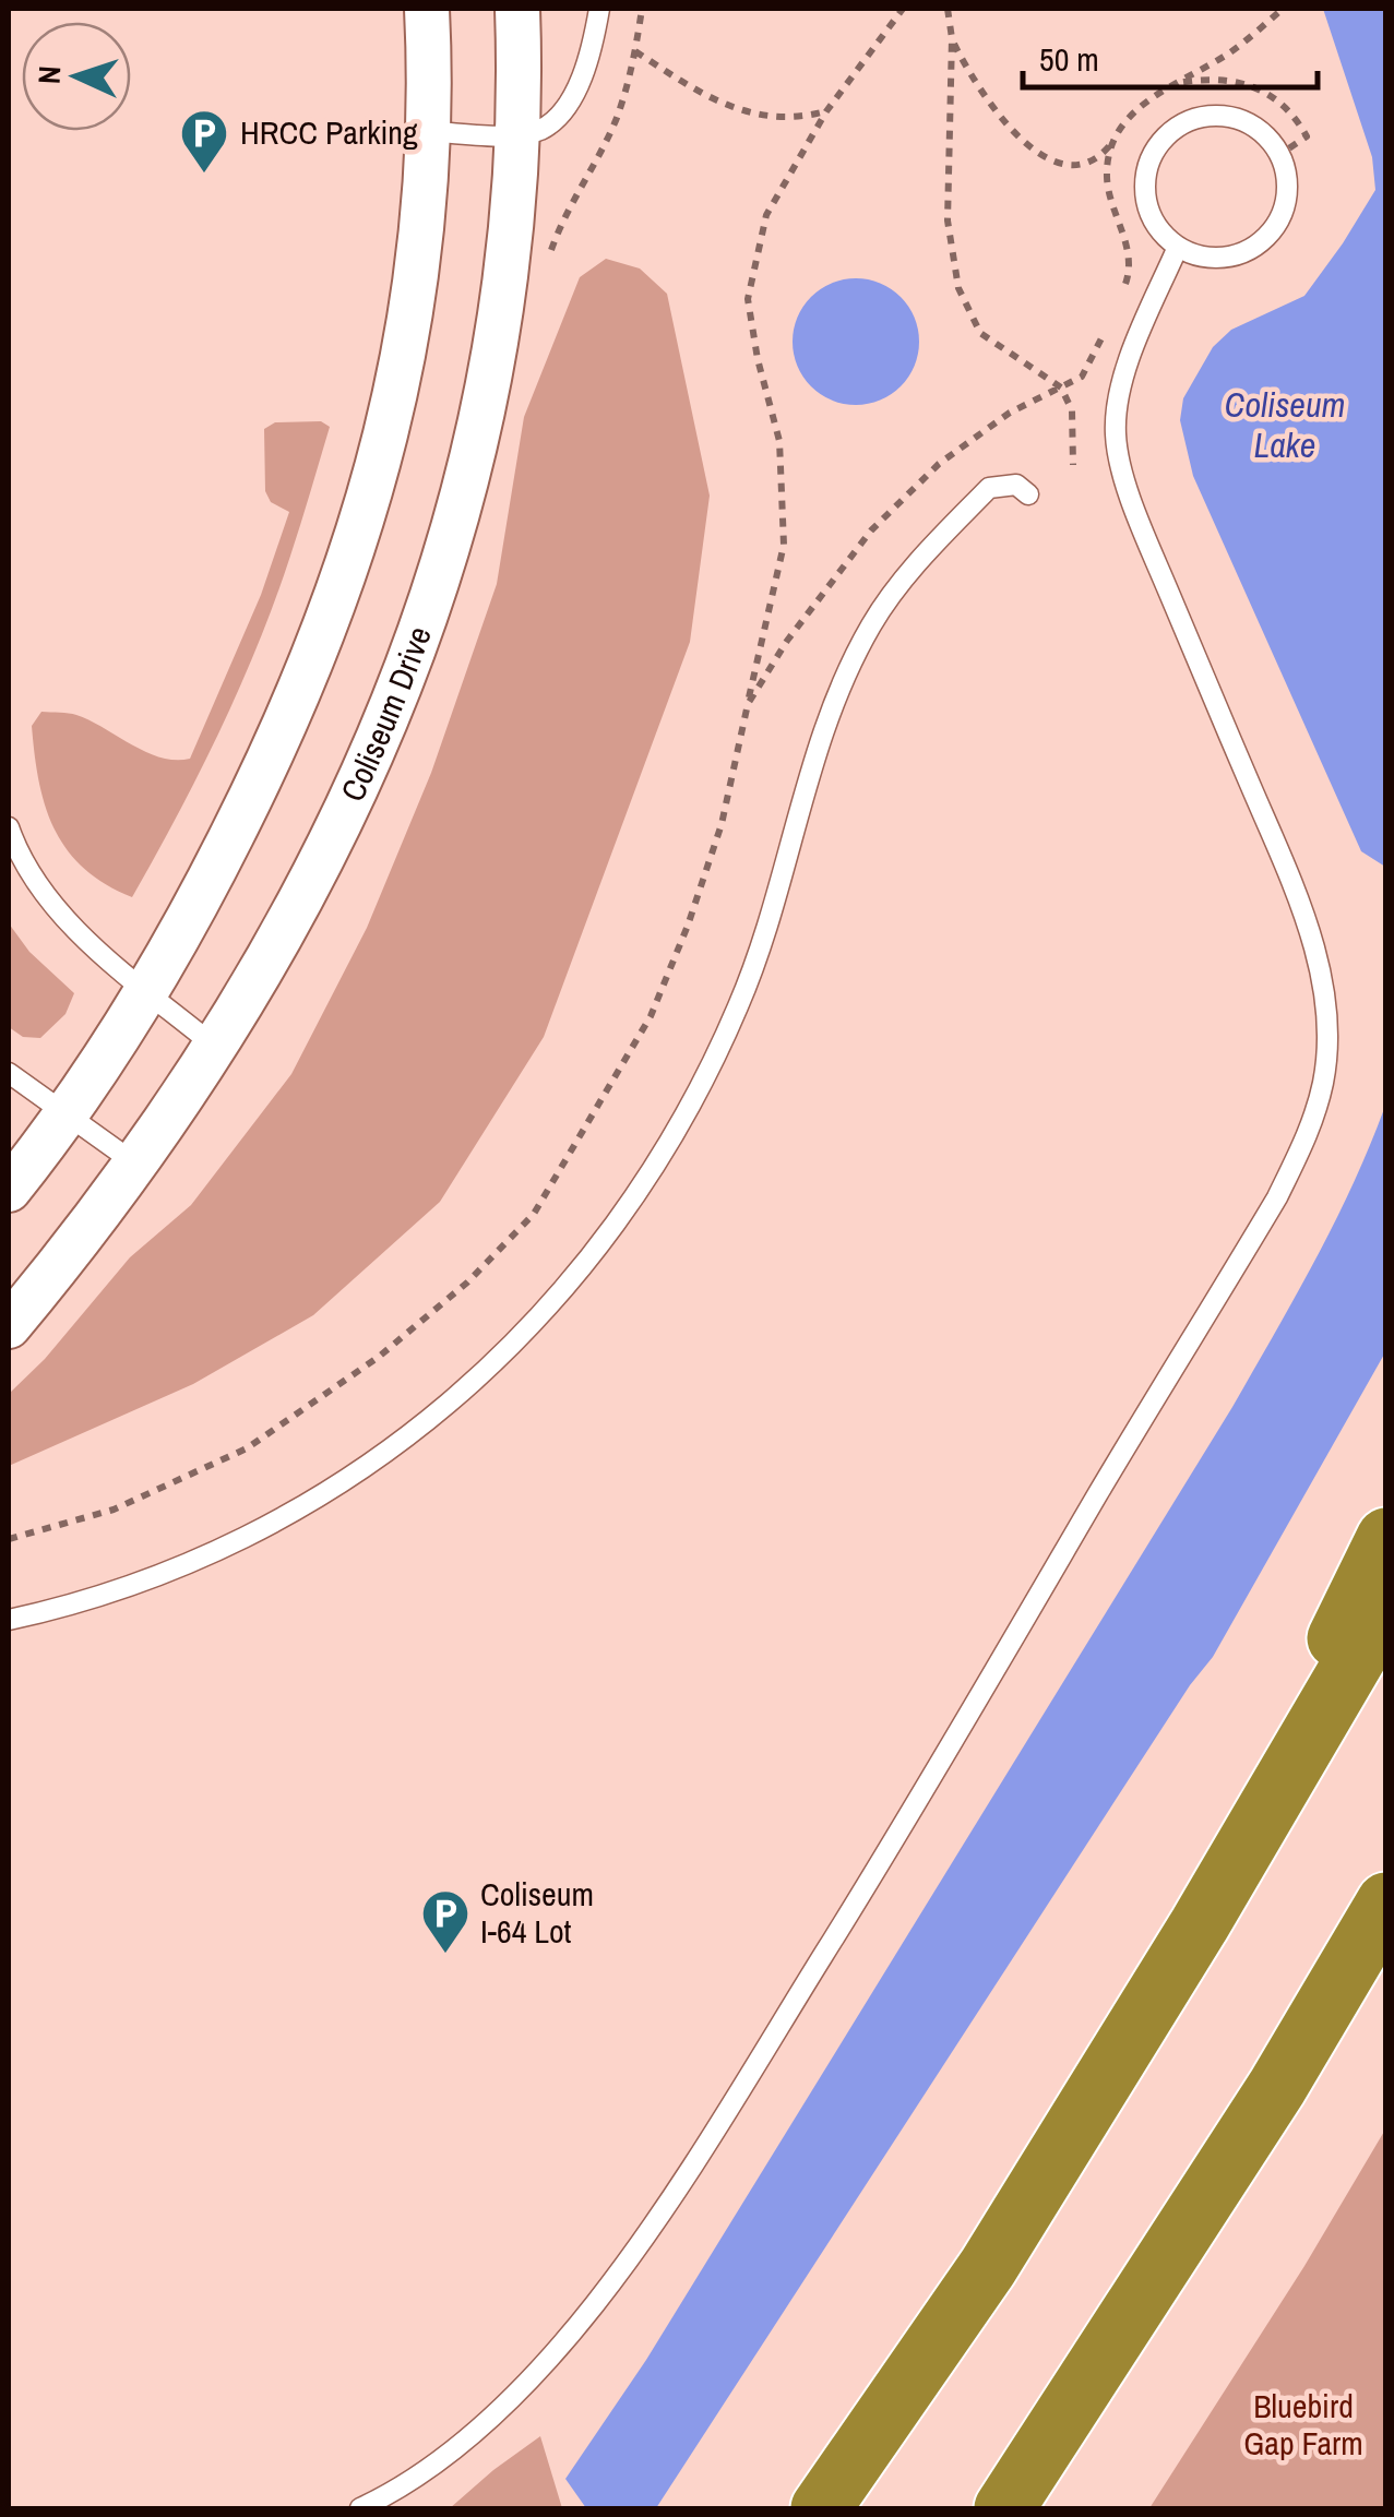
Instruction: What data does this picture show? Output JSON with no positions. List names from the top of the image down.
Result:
{
  "streets": {
    "street": ["Coliseum Drive"]
  },
  "water": ["Coliseum Lake"],
  "parks": ["Bluebird Gap Farm"],
  "places": {
    "parking": ["HRCC Parking", "Coliseum I-64 Lot"]
  },
  "scale_bar": "50 m",
  "north": "left"
}
